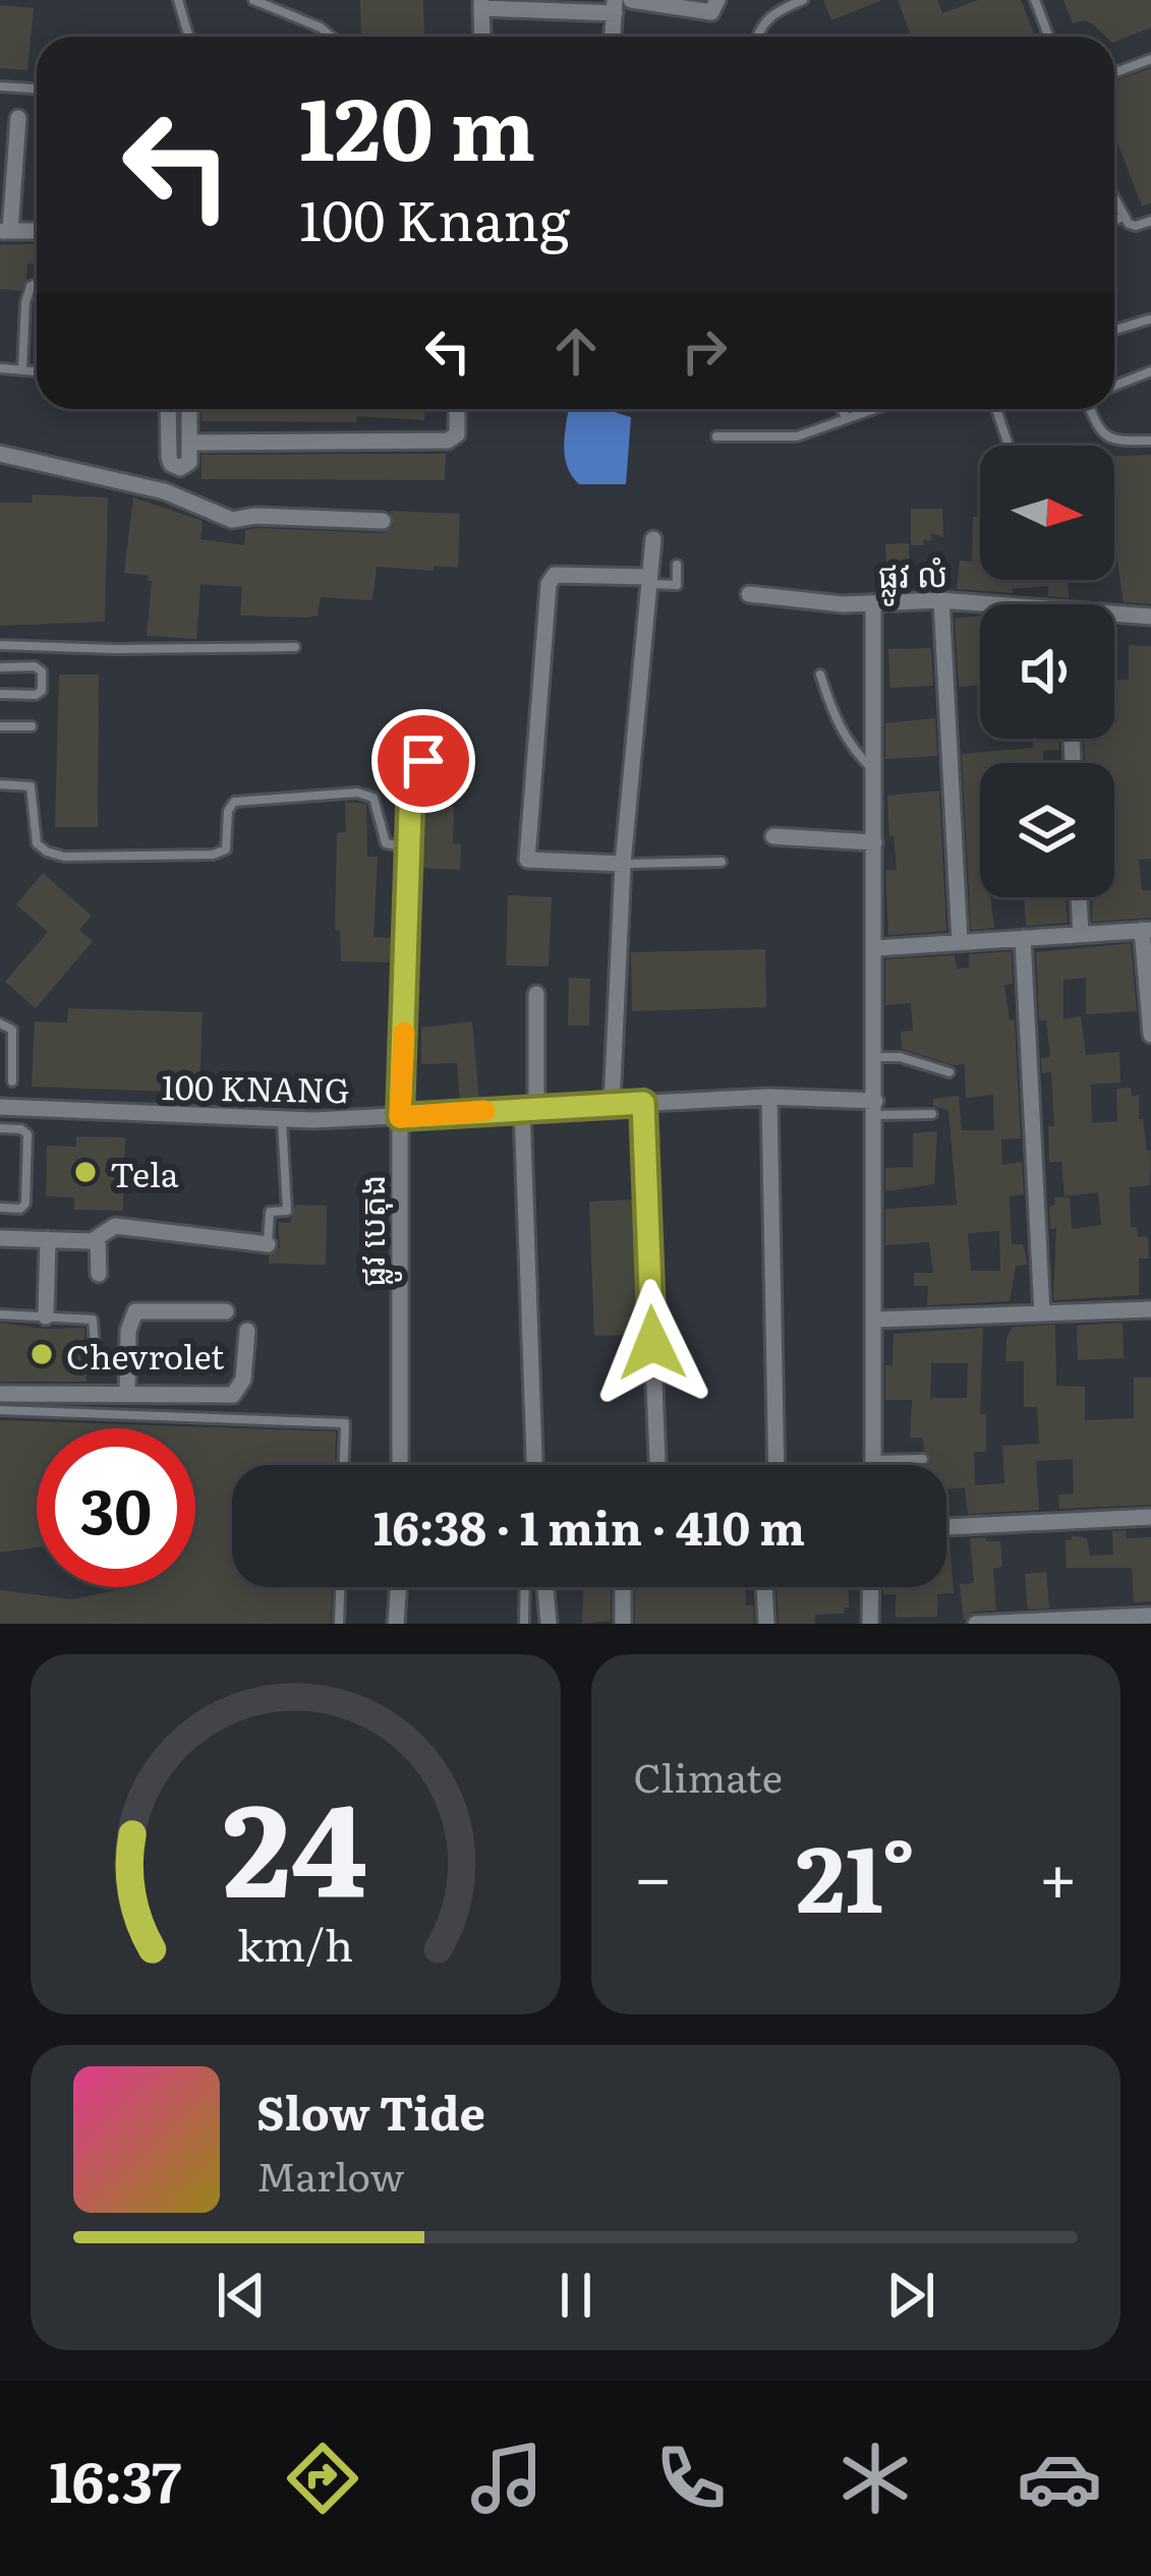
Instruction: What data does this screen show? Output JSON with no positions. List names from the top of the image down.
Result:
{
  "streets": {
    "street": ["ផ្លូវ លំ", "100 KNANG", "ផ្លូវ បេតុង"]
  },
  "crossings": [
    ["100 KNANG", "ផ្លូវ បេតុង"]
  ],
  "places": ["Tela", "Chevrolet"],
  "north": "right",
  "page": {
    "turn": ["120 m", "100 Knang"],
    "limit": "30",
    "trip": "16:38 · 1 min · 410 m",
    "tile": "Climate",
    "heat": ["−", "21°", "+"],
    "song": ["Slow Tide", "Marlow"],
    "tabs": "16:37",
    "gauge": ["24", "km/h"]
  }
}
